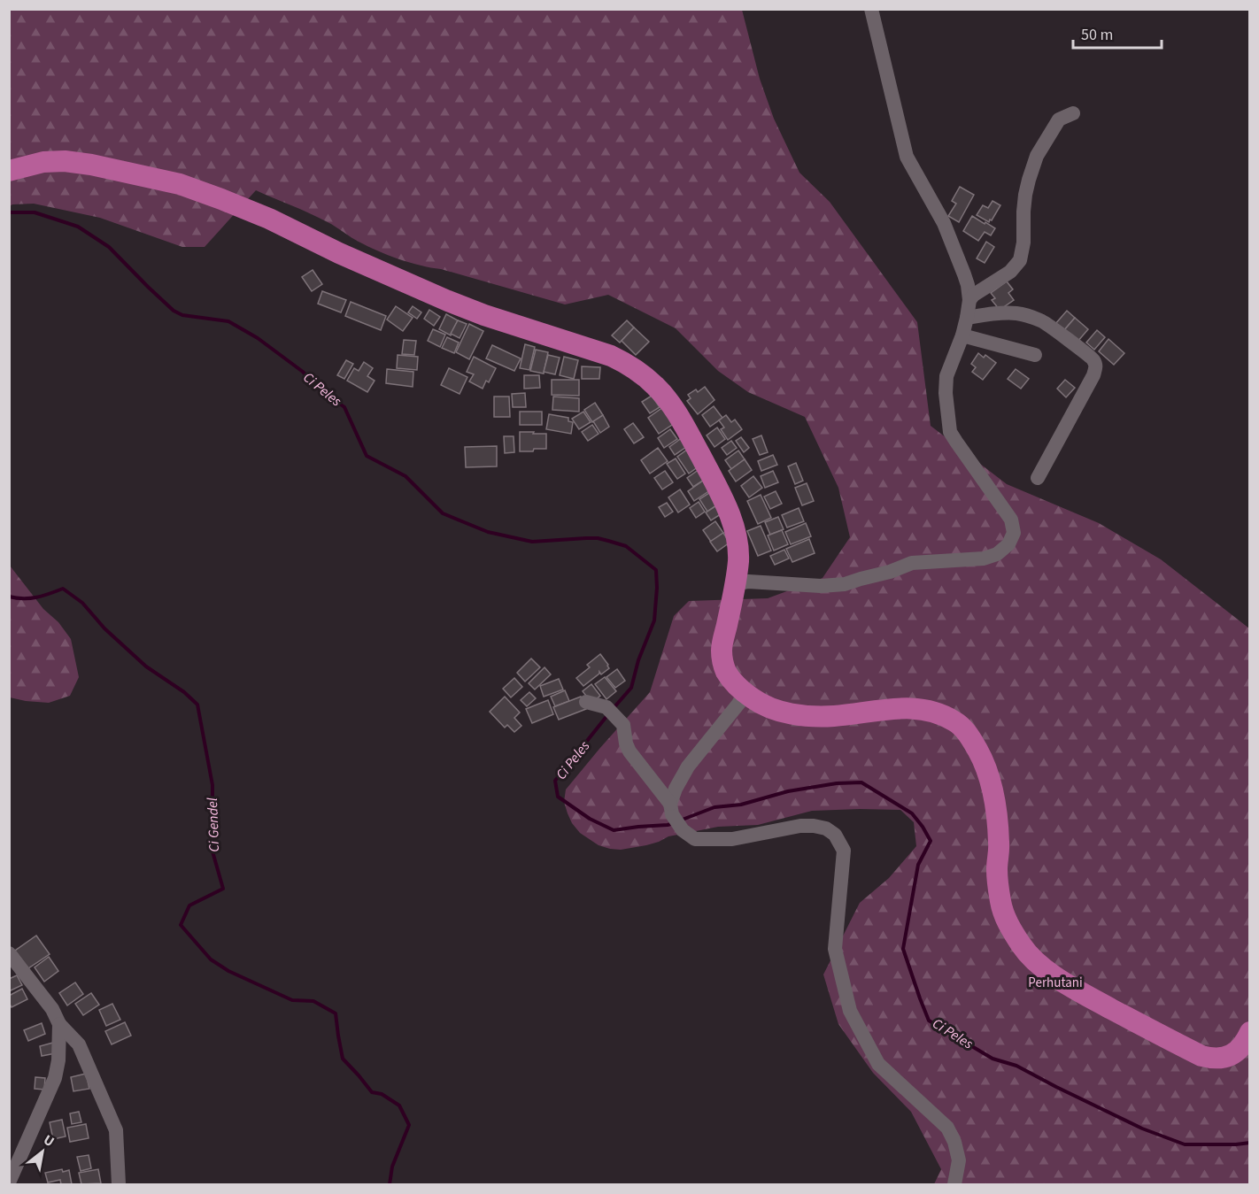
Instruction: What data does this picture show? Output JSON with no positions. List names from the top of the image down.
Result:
{
  "water": ["Ci Peles", "Ci Gendel"],
  "parks": ["Perhutani"],
  "scale_bar": "50 m",
  "north": "top right"
}
